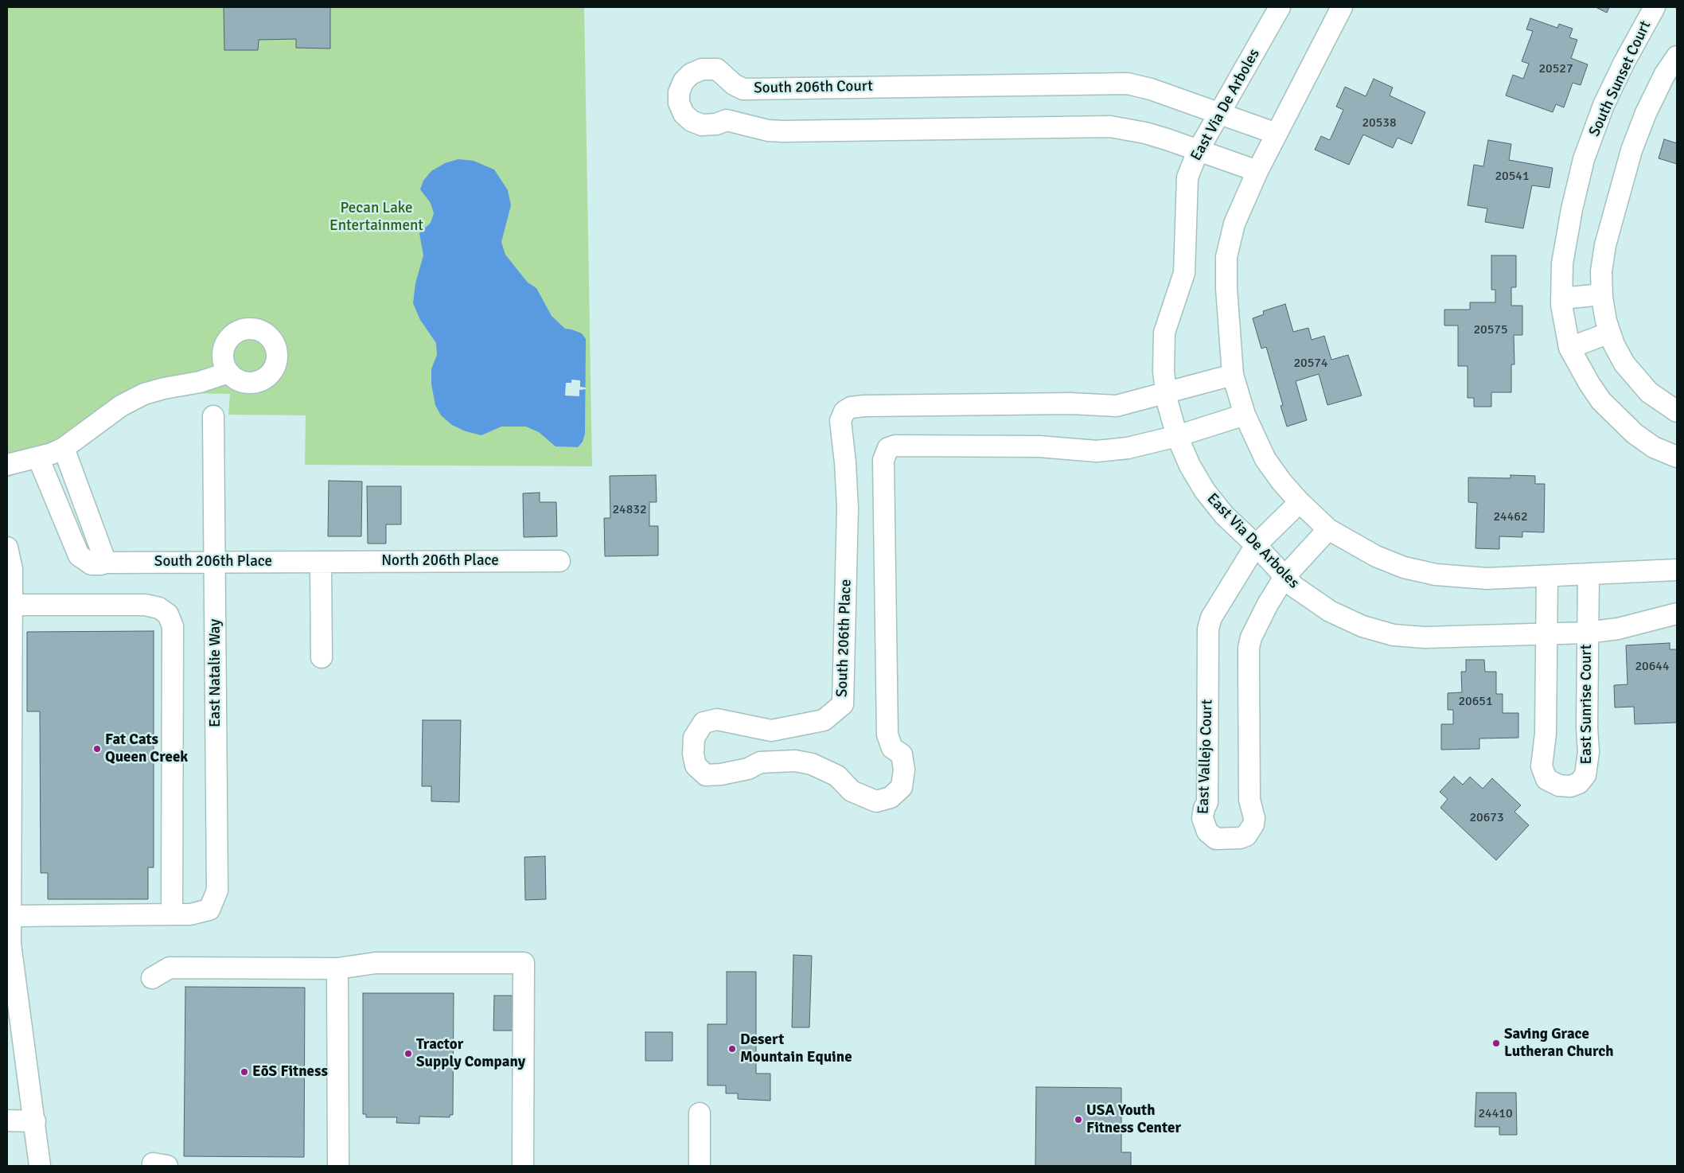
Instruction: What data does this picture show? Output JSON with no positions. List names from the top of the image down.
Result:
{
  "streets": {
    "street": [
      "South Sunset Court",
      "South 206th Court",
      "East Via De Arboles",
      "North 206th Place",
      "South 206th Place",
      "East Natalie Way",
      "East Sunrise Court",
      "East Vallejo Court"
    ]
  },
  "crossings": [
    ["South 206th Court", "East Via De Arboles"],
    ["East Via De Arboles", "South 206th Place"],
    ["East Via De Arboles", "East Sunrise Court"],
    ["East Via De Arboles", "East Vallejo Court"],
    ["North 206th Place", "South 206th Place"],
    ["South 206th Place", "East Natalie Way"]
  ],
  "parks": ["Pecan Lake Entertainment"],
  "places": [
    "Fat Cats Queen Creek",
    "Saving Grace Lutheran Church",
    "Desert Mountain Equine",
    "Tractor Supply Company",
    "EōS Fitness",
    "USA Youth Fitness Center"
  ],
  "house_numbers": [
    "20527",
    "20538",
    "20541",
    "20575",
    "20574",
    "24832",
    "24462",
    "20644",
    "20651",
    "20673",
    "24410"
  ]
}
